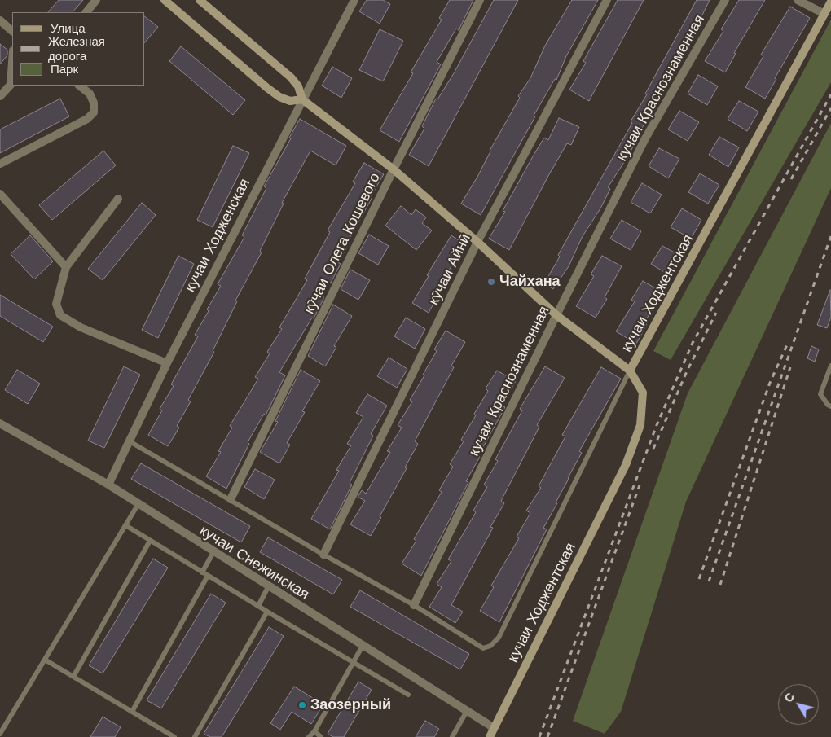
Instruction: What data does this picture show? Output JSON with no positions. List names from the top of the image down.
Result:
{
  "streets": {
    "main road": ["кучаи Ходжентская"],
    "street": [
      "кучаи Краснознаменная",
      "кучаи Ходженская",
      "кӯчаи Олега Кошевого",
      "кӯчаи Айнӣ",
      "кучаи Снежинская"
    ]
  },
  "crossings": [
    ["кучаи Ходженская", "кучаи Снежинская"],
    ["кучаи Ходжентская", "кучаи Снежинская"]
  ],
  "places": ["Чайхана", "Заозерный"],
  "legend": ["Улица", "Железная дорога", "Парк"],
  "north": "top left"
}
